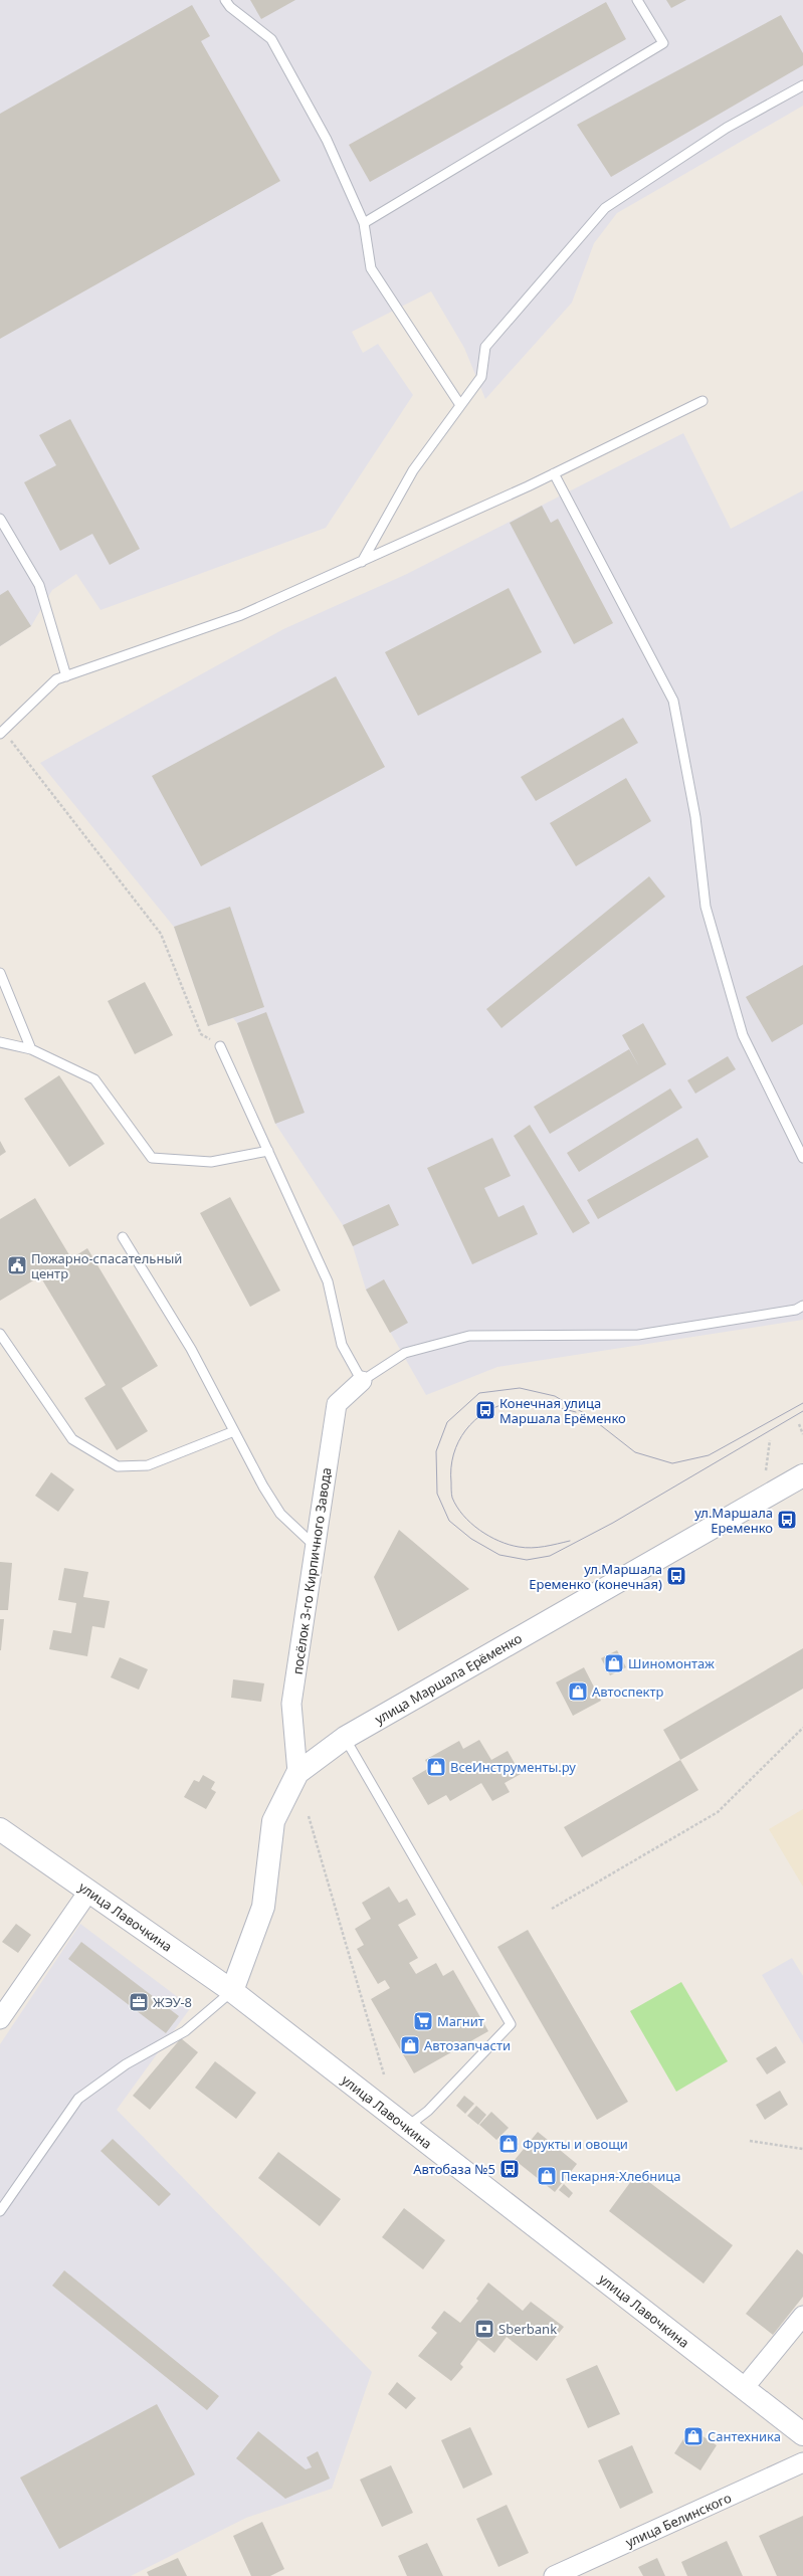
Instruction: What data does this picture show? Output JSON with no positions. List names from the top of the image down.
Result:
{
  "streets": {
    "main road": ["улица Маршала Ерёменко", "улица Лавочкина"],
    "street": ["посёлок 3-го Кирпичного Завода", "улица Белинского"]
  },
  "crossings": [
    ["посёлок 3-го Кирпичного Завода", "улица Маршала Ерёменко"],
    ["улица Маршала Ерёменко", "улица Лавочкина"]
  ],
  "places": {
    "public building": ["Пожарно-спасательный центр"],
    "bus stop": [
      "Конечная улица Маршала Ерёменко",
      "ул.Маршала Еременко",
      "ул.Маршала Еременко (конечная)",
      "Автобаза №5"
    ],
    "shop": [
      "Шиномонтаж",
      "Автоспектр",
      "ВсеИнструменты.ру",
      "Автозапчасти",
      "Фрукты и овощи",
      "Пекарня-Хлебница",
      "Сантехника"
    ],
    "office": ["ЖЭУ-8"],
    "supermarket": ["Магнит"],
    "bank": ["Sberbank"]
  }
}
